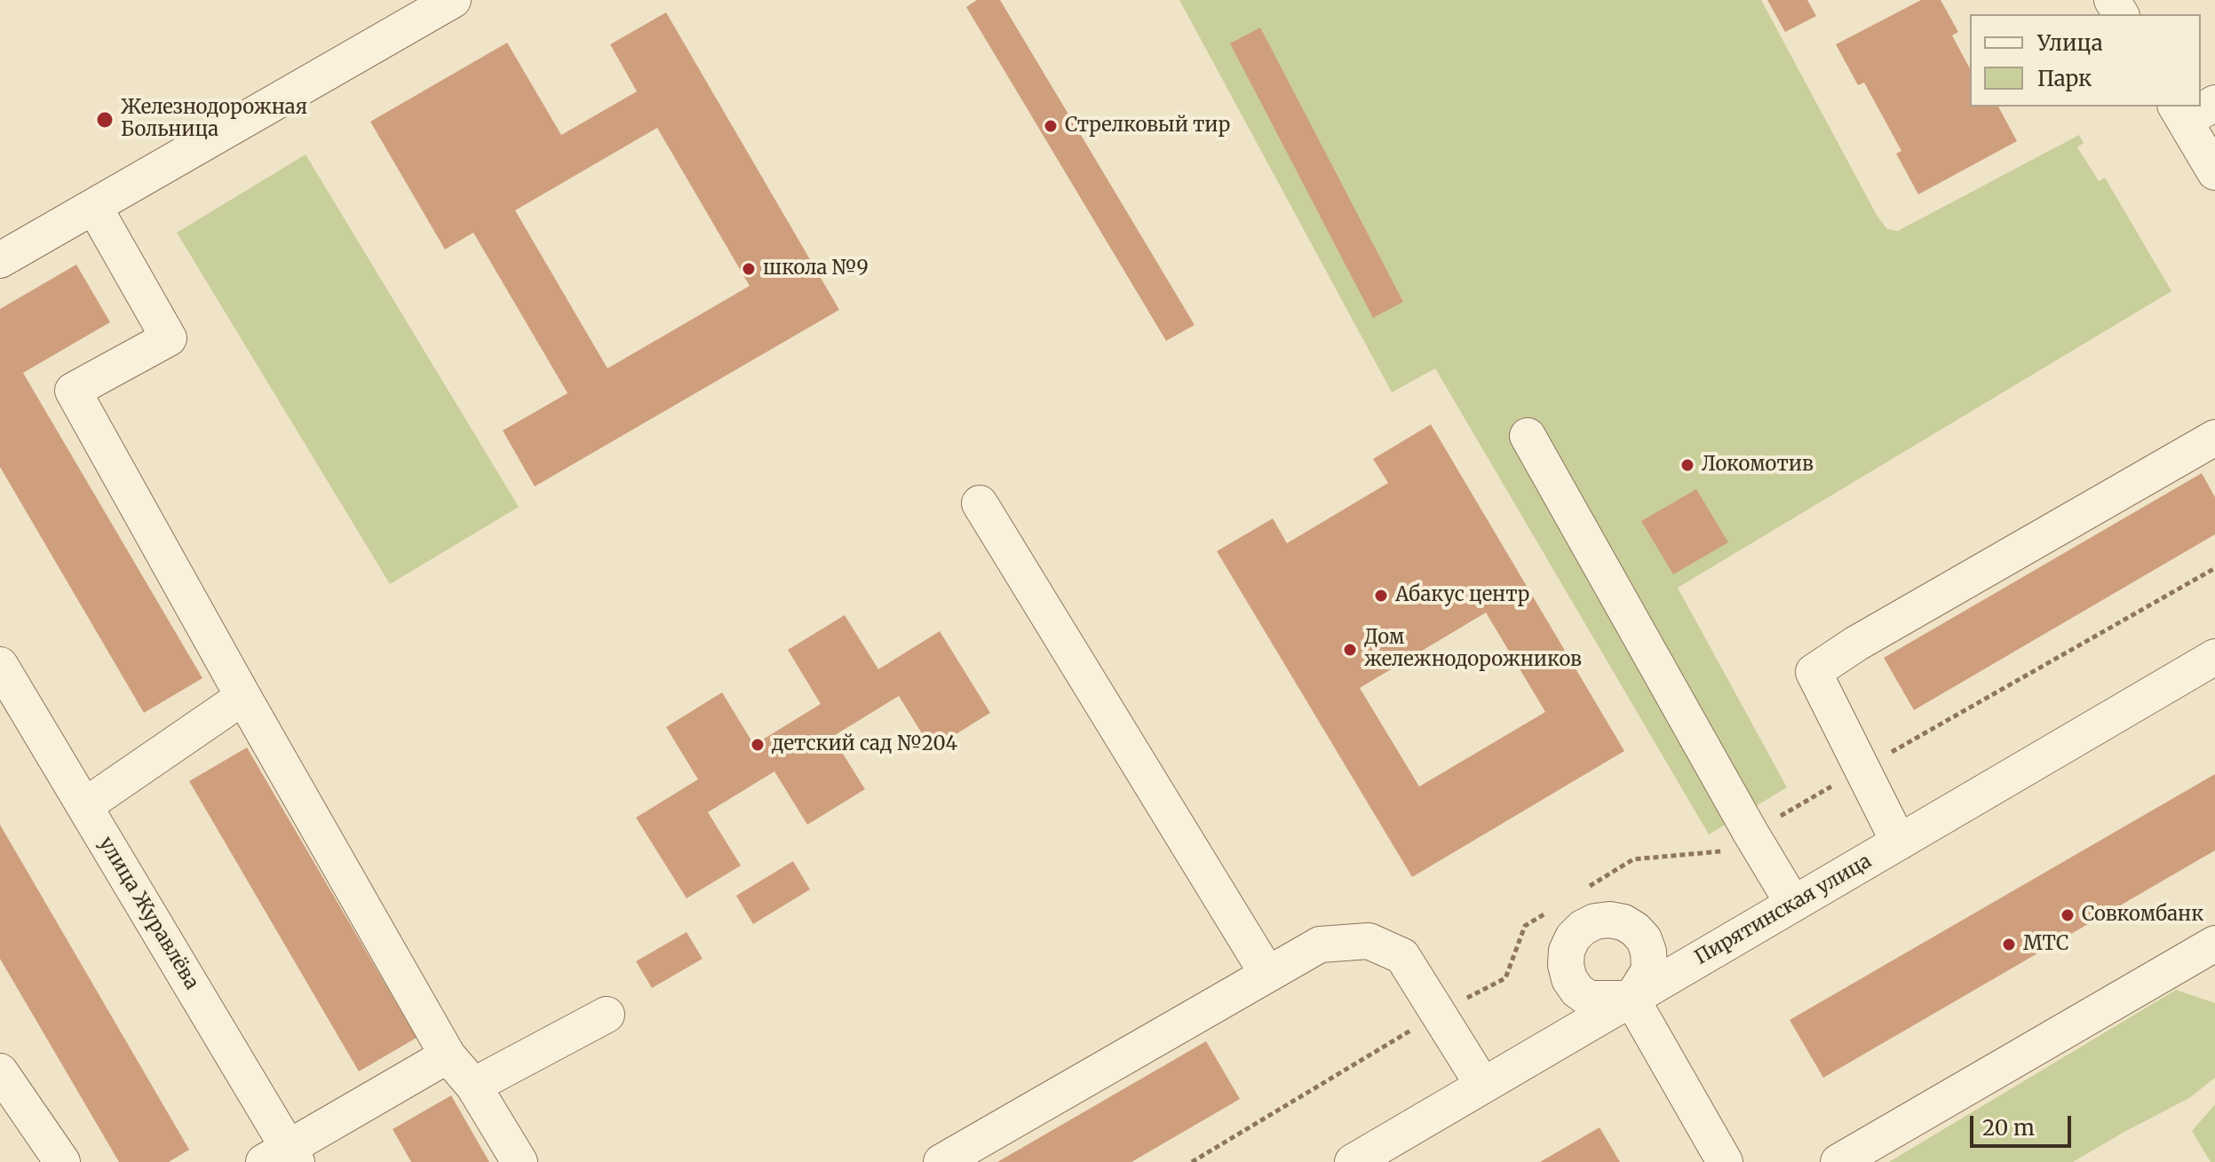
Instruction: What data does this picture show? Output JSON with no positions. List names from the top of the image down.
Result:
{
  "streets": {
    "street": ["Пирятинская улица", "улица Журавлёва"]
  },
  "places": [
    "Железнодорожная Больница",
    "Стрелковый тир",
    "школа №9",
    "Локомотив",
    "Абакус центр",
    "Дом жележнодорожников",
    "детский сад №204",
    "Совкомбанк",
    "МТС"
  ],
  "legend": ["Улица", "Парк"],
  "scale_bar": "20 m"
}
